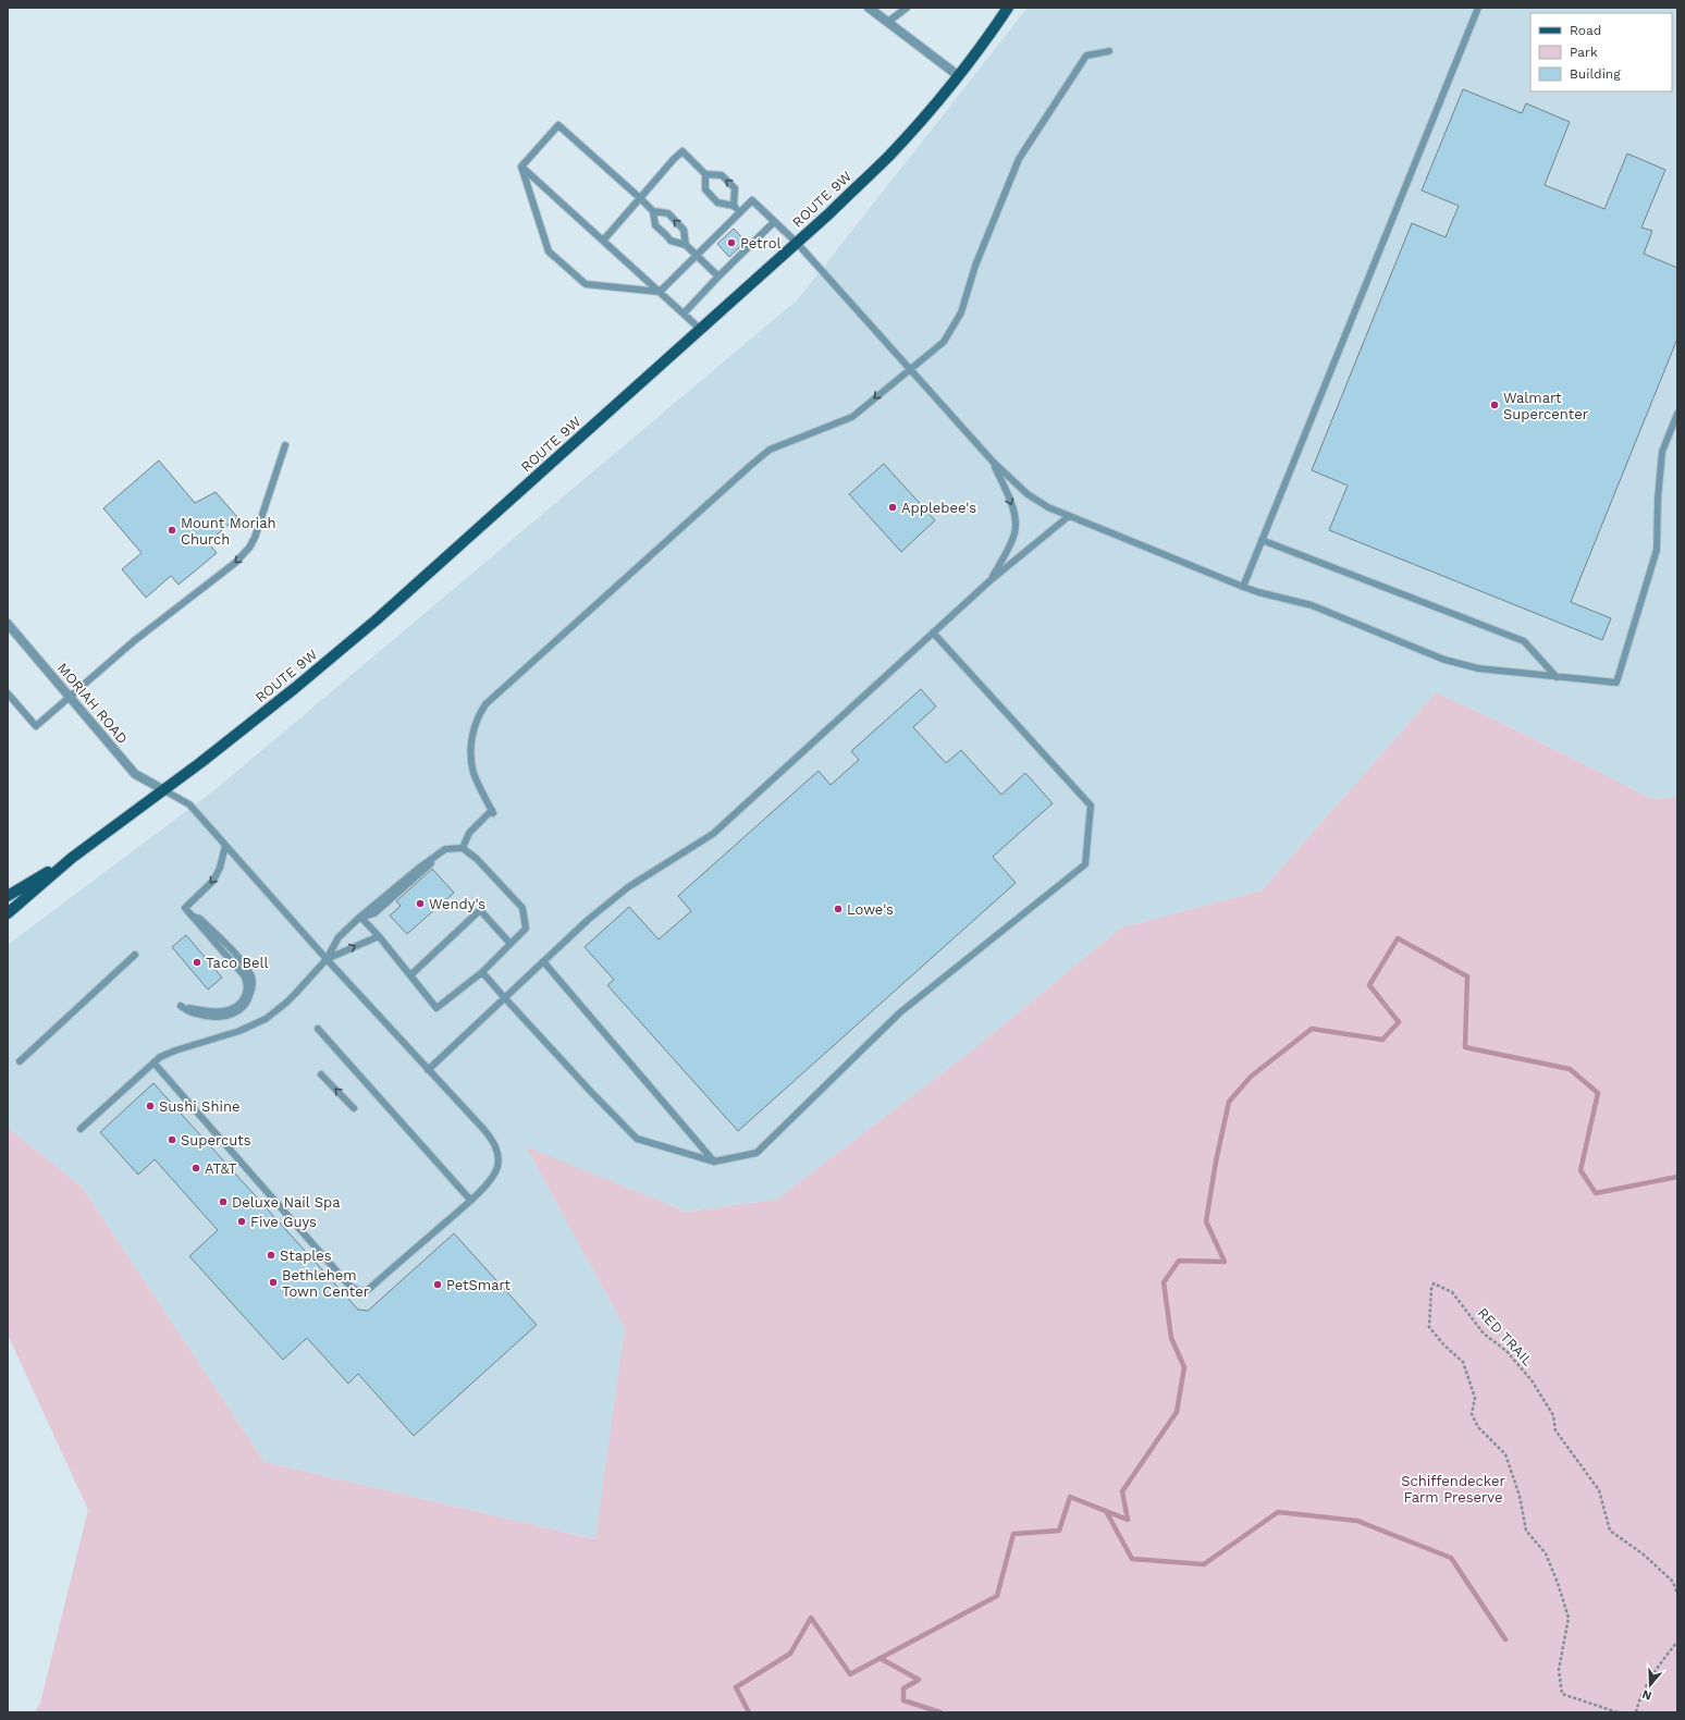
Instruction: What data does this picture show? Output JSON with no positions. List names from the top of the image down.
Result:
{
  "streets": {
    "main road": ["ROUTE 9W"],
    "street": ["MORIAH ROAD"],
    "path": ["RED TRAIL"]
  },
  "crossings": [
    ["ROUTE 9W", "MORIAH ROAD"]
  ],
  "parks": ["Schiffendecker Farm Preserve"],
  "places": [
    "Petrol",
    "Walmart Supercenter",
    "Applebee's",
    "Mount Moriah Church",
    "Wendy's",
    "Lowe's",
    "Taco Bell",
    "Sushi Shine",
    "Supercuts",
    "AT&T",
    "Deluxe Nail Spa",
    "Five Guys",
    "Staples",
    "Bethlehem Town Center",
    "PetSmart"
  ],
  "legend": ["Road", "Park", "Building"],
  "north": "bottom"
}
